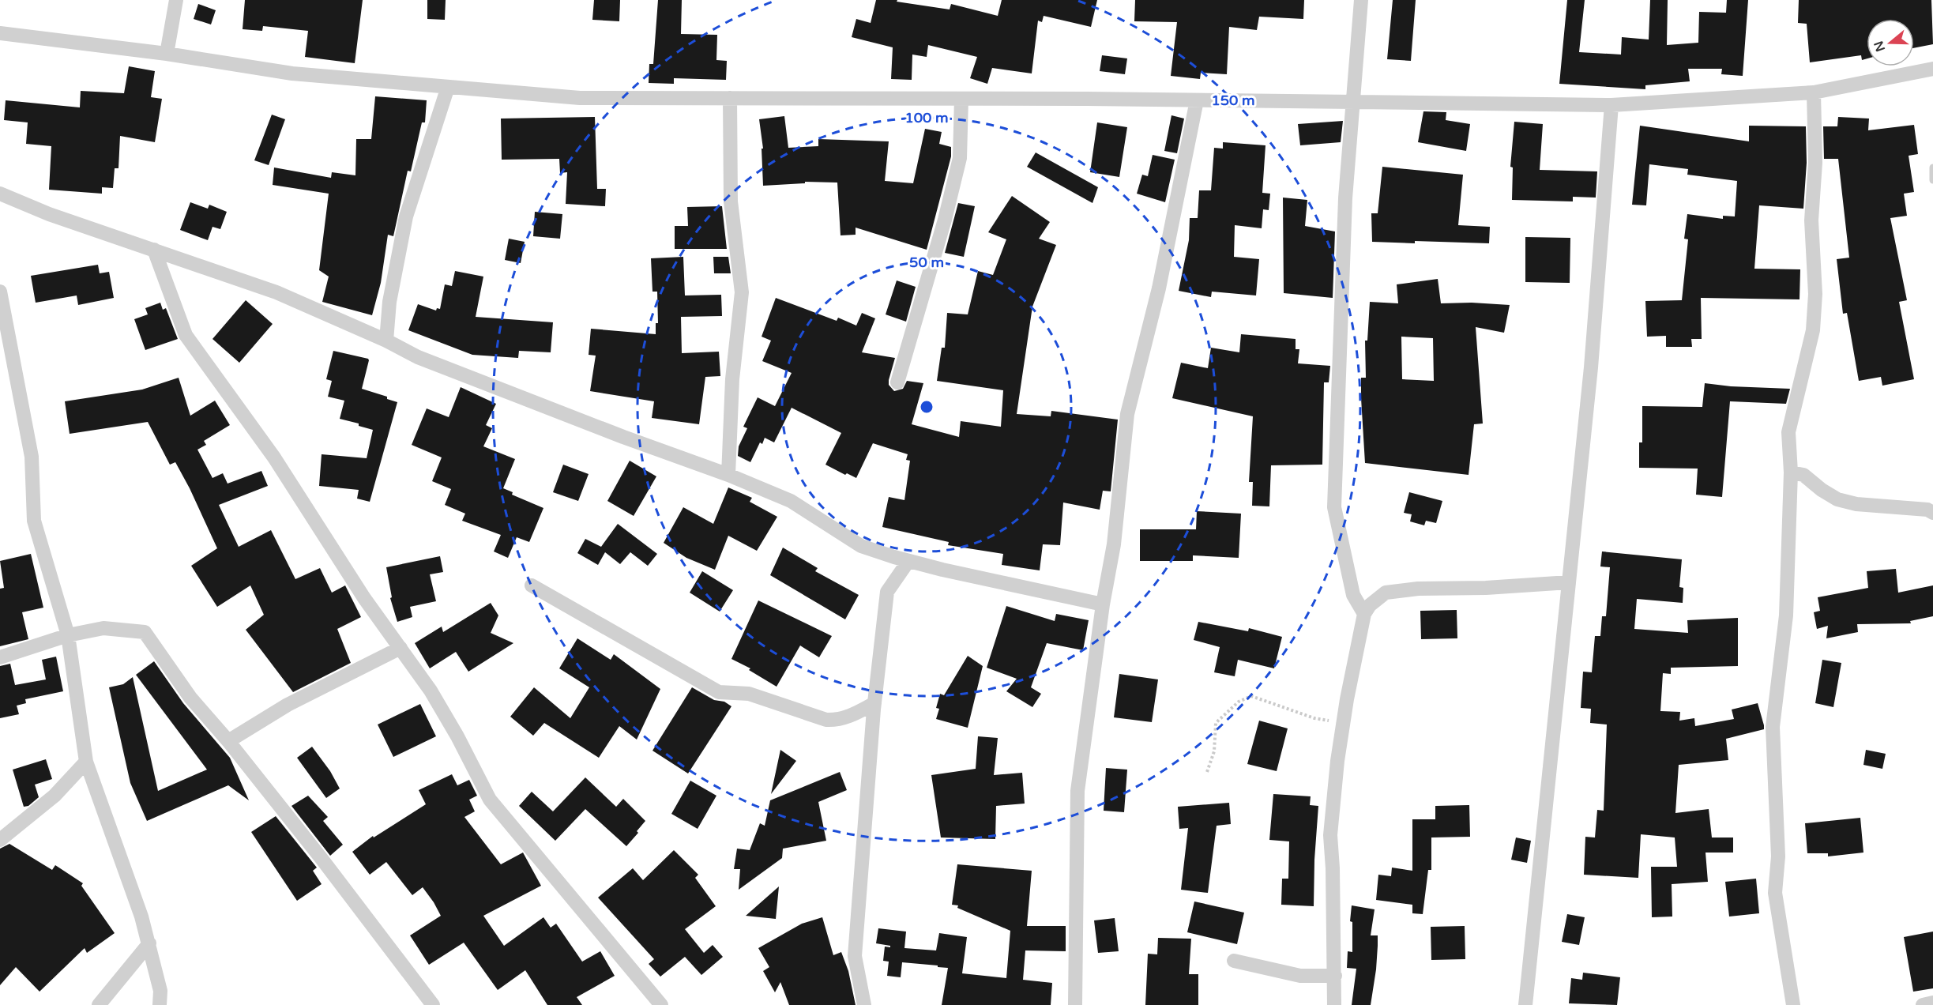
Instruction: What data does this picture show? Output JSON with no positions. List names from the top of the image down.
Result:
{
  "north": "left",
  "rings": ["150 m", "100 m", "50 m"]
}
